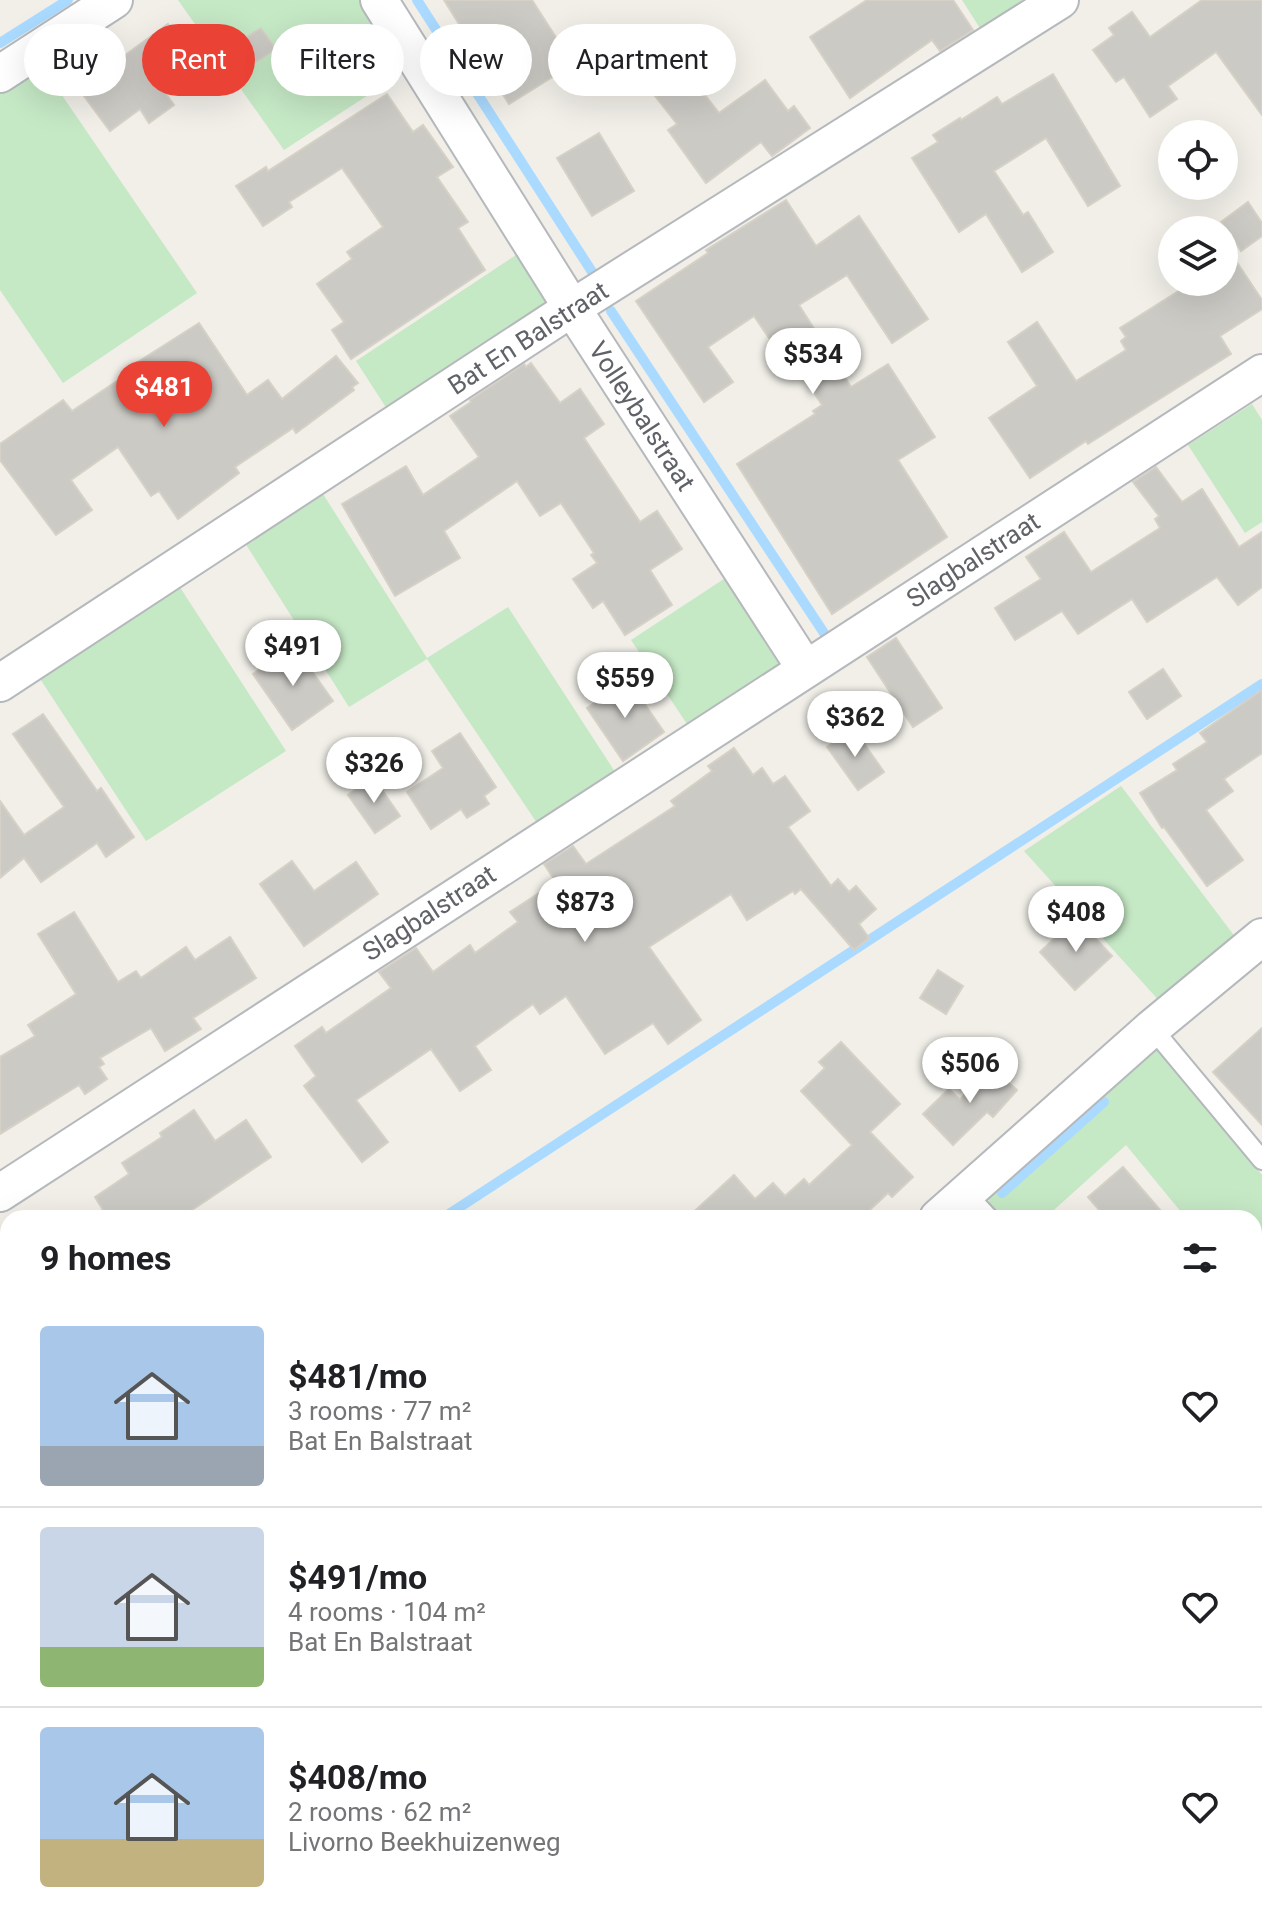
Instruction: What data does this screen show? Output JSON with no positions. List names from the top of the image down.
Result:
{
  "streets": {
    "street": ["Bat En Balstraat", "Volleybalstraat", "Slagbalstraat"]
  },
  "crossings": [
    ["Bat En Balstraat", "Volleybalstraat"],
    ["Volleybalstraat", "Slagbalstraat"]
  ],
  "page": {
    "chip": [
      "Buy",
      "Rent",
      "Filters",
      "New",
      "Apartment"
    ],
    "price": [
      "$534",
      "$481",
      "$491",
      "$559",
      "$362",
      "$326",
      "$873",
      "$408",
      "$506"
    ],
    "heading": "9 homes",
    "list": [
      {
        "name": "$481/mo",
        "note": "3 rooms · 77 m² · Bat En Balstraat"
      },
      {
        "name": "$491/mo",
        "note": "4 rooms · 104 m² · Bat En Balstraat"
      },
      {
        "name": "$408/mo",
        "note": "2 rooms · 62 m² · Livorno Beekhuizenweg"
      }
    ]
  }
}
